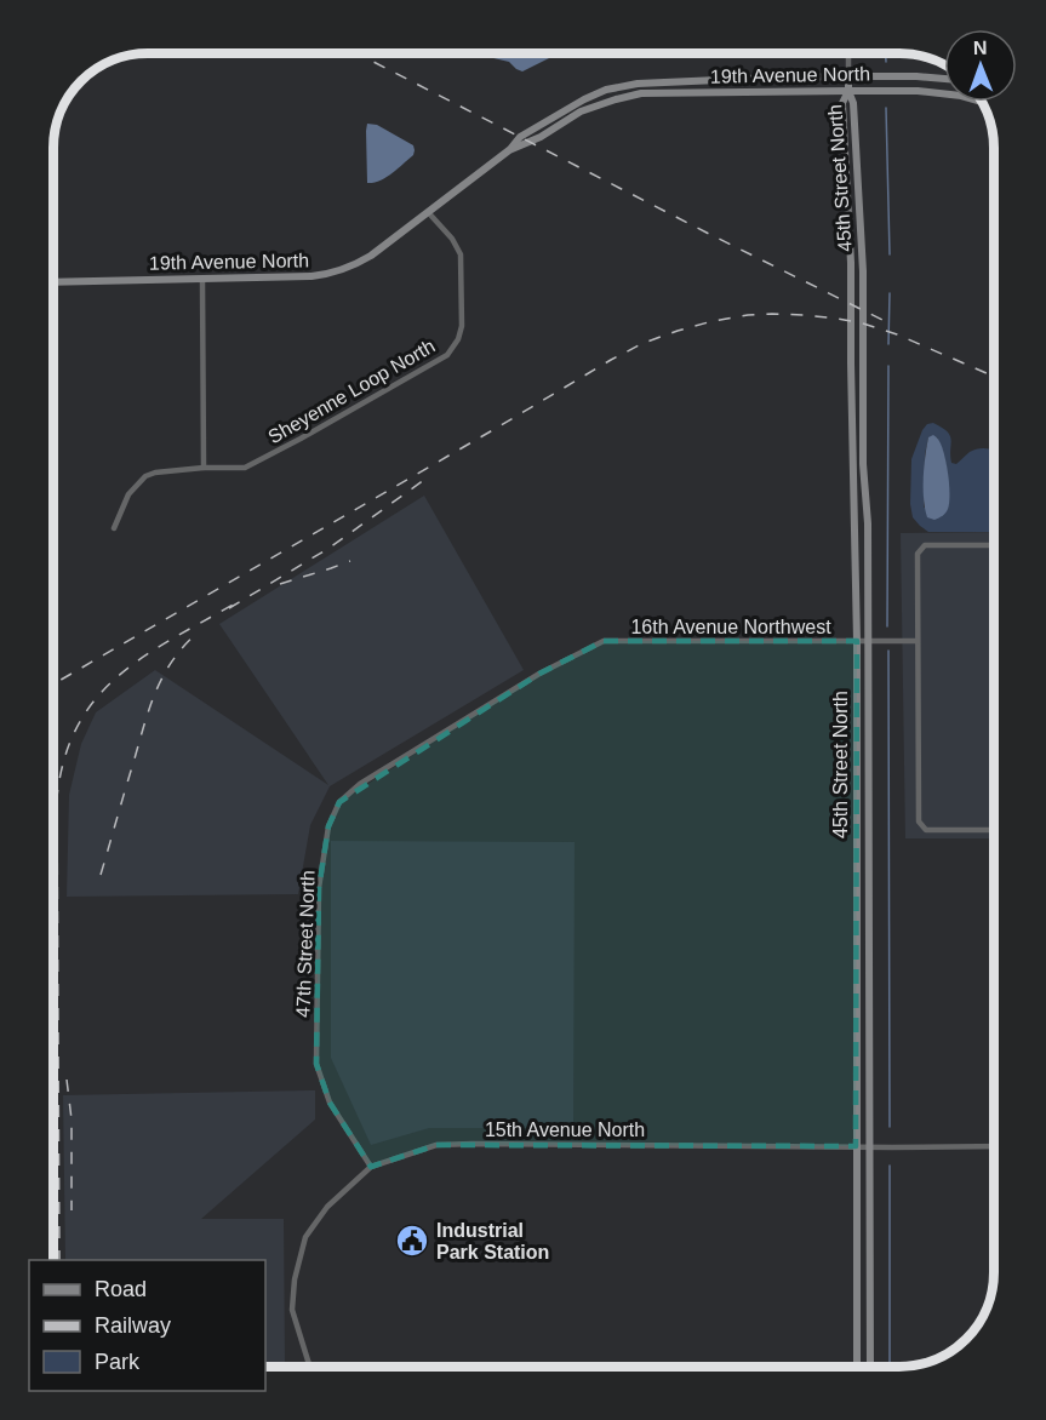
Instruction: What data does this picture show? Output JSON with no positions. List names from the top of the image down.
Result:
{
  "streets": {
    "main road": ["19th Avenue North", "45th Street North"],
    "street": [
      "Sheyenne Loop North",
      "16th Avenue Northwest",
      "47th Street North",
      "15th Avenue North"
    ]
  },
  "crossings": [
    ["19th Avenue North", "45th Street North"],
    ["19th Avenue North", "Sheyenne Loop North"],
    ["45th Street North", "16th Avenue Northwest"],
    ["45th Street North", "15th Avenue North"],
    ["16th Avenue Northwest", "47th Street North"],
    ["47th Street North", "15th Avenue North"]
  ],
  "places": {
    "public building": ["Industrial Park Station"]
  },
  "legend": ["Road", "Railway", "Park"],
  "north": "top"
}
